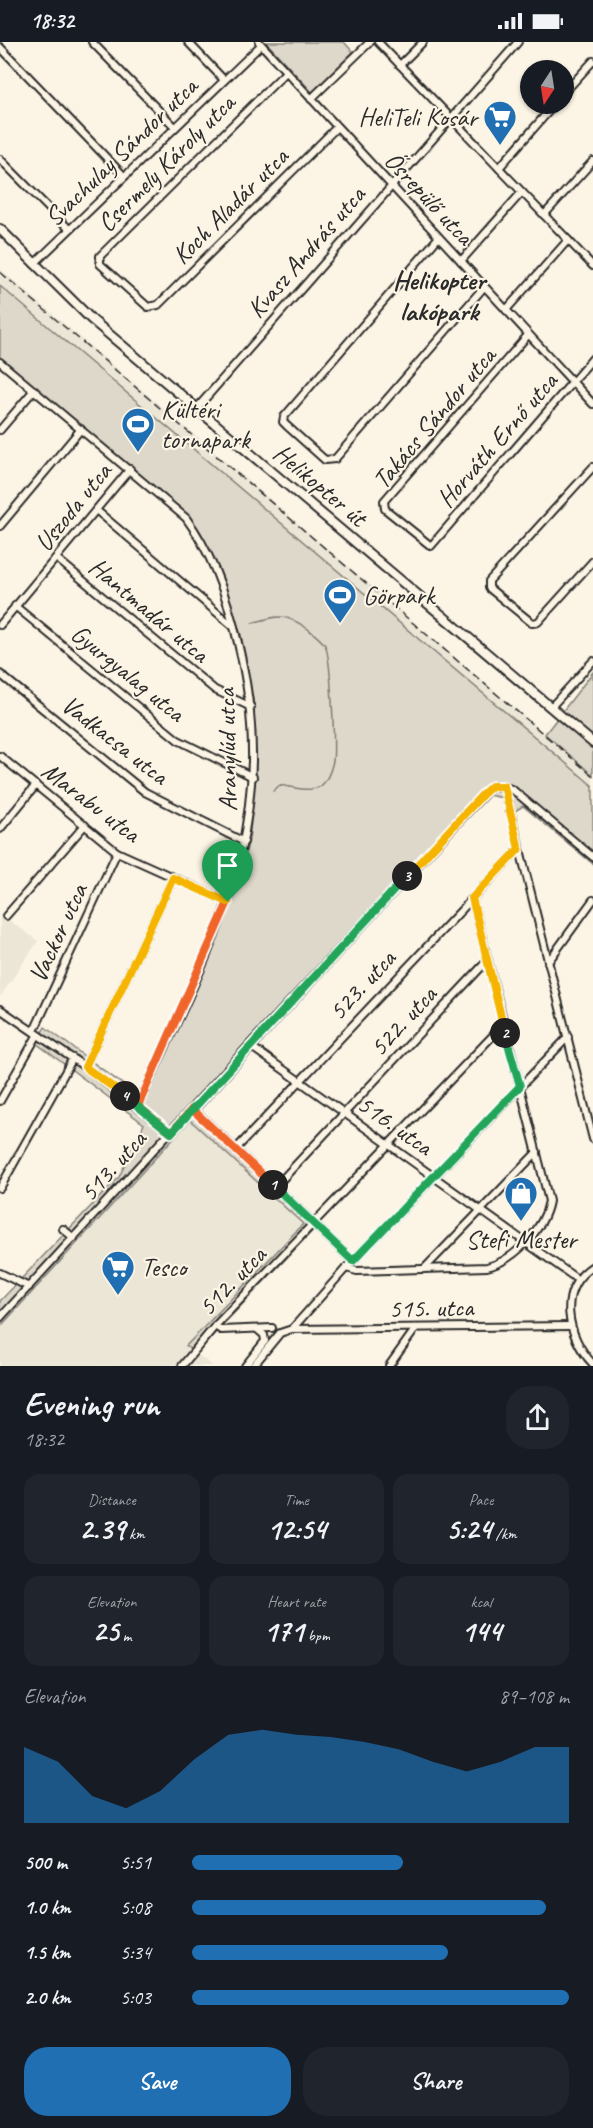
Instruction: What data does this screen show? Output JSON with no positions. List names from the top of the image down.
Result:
{
  "streets": {
    "street": [
      "Svachulay Sándor utca",
      "Csermely Károly utca",
      "Ősrepülő utca",
      "Koch Aladár utca",
      "Kvasz András utca",
      "Takács Sándor utca",
      "Horváth Ernő utca",
      "Helikopter út",
      "Uszoda utca",
      "Hantmadár utca",
      "Gyurgyalag utca",
      "Vadkacsa utca",
      "Aranylúd utca",
      "Marabu utca",
      "Vackor utca",
      "523. utca",
      "522. utca",
      "516. utca",
      "513. utca",
      "512. utca",
      "515. utca"
    ]
  },
  "crossings": [
    ["Svachulay Sándor utca", "Ősrepülő utca"],
    ["Svachulay Sándor utca", "Helikopter út"],
    ["Csermely Károly utca", "Ősrepülő utca"],
    ["Csermely Károly utca", "Koch Aladár utca"],
    ["Ősrepülő utca", "Koch Aladár utca"],
    ["Ősrepülő utca", "Kvasz András utca"],
    ["Ősrepülő utca", "Takács Sándor utca"],
    ["Ősrepülő utca", "Horváth Ernő utca"],
    ["Kvasz András utca", "Helikopter út"],
    ["Takács Sándor utca", "Horváth Ernő utca"],
    ["Uszoda utca", "Hantmadár utca"],
    ["Uszoda utca", "Gyurgyalag utca"],
    ["Uszoda utca", "Aranylúd utca"],
    ["Hantmadár utca", "Aranylúd utca"],
    ["Gyurgyalag utca", "Aranylúd utca"],
    ["Vadkacsa utca", "Aranylúd utca"],
    ["Aranylúd utca", "Marabu utca"],
    ["Marabu utca", "Vackor utca"],
    ["523. utca", "516. utca"],
    ["522. utca", "516. utca"],
    ["516. utca", "513. utca"],
    ["516. utca", "512. utca"]
  ],
  "districts": ["Helikopter lakópark"],
  "places": {
    "supermarket": ["HeliTeli Kosár", "Tesco"],
    "sports": ["Kültéri tornapark", "Görpark"],
    "shop": ["Stefi Mester"]
  },
  "north": "bottom",
  "page": {
    "status": "18:32",
    "pins": [
      "3",
      "2",
      "4",
      "1"
    ],
    "heading": ["Evening run", "18:32"],
    "stats": [
      ["Distance", "2.39 km"],
      ["Time", "12:54"],
      ["Pace", "5:24 /km"],
      ["Elevation", "25 m"],
      ["Heart rate", "171 bpm"],
      ["kcal", "144"]
    ],
    "chart": ["Elevation", "89–108 m"],
    "list": [
      {
        "name": "500 m",
        "note": "5:51"
      },
      {
        "name": "1.0 km",
        "note": "5:08"
      },
      {
        "name": "1.5 km",
        "note": "5:34"
      },
      {
        "name": "2.0 km",
        "note": "5:03"
      }
    ],
    "buttons": ["Save", "Share"]
  }
}
